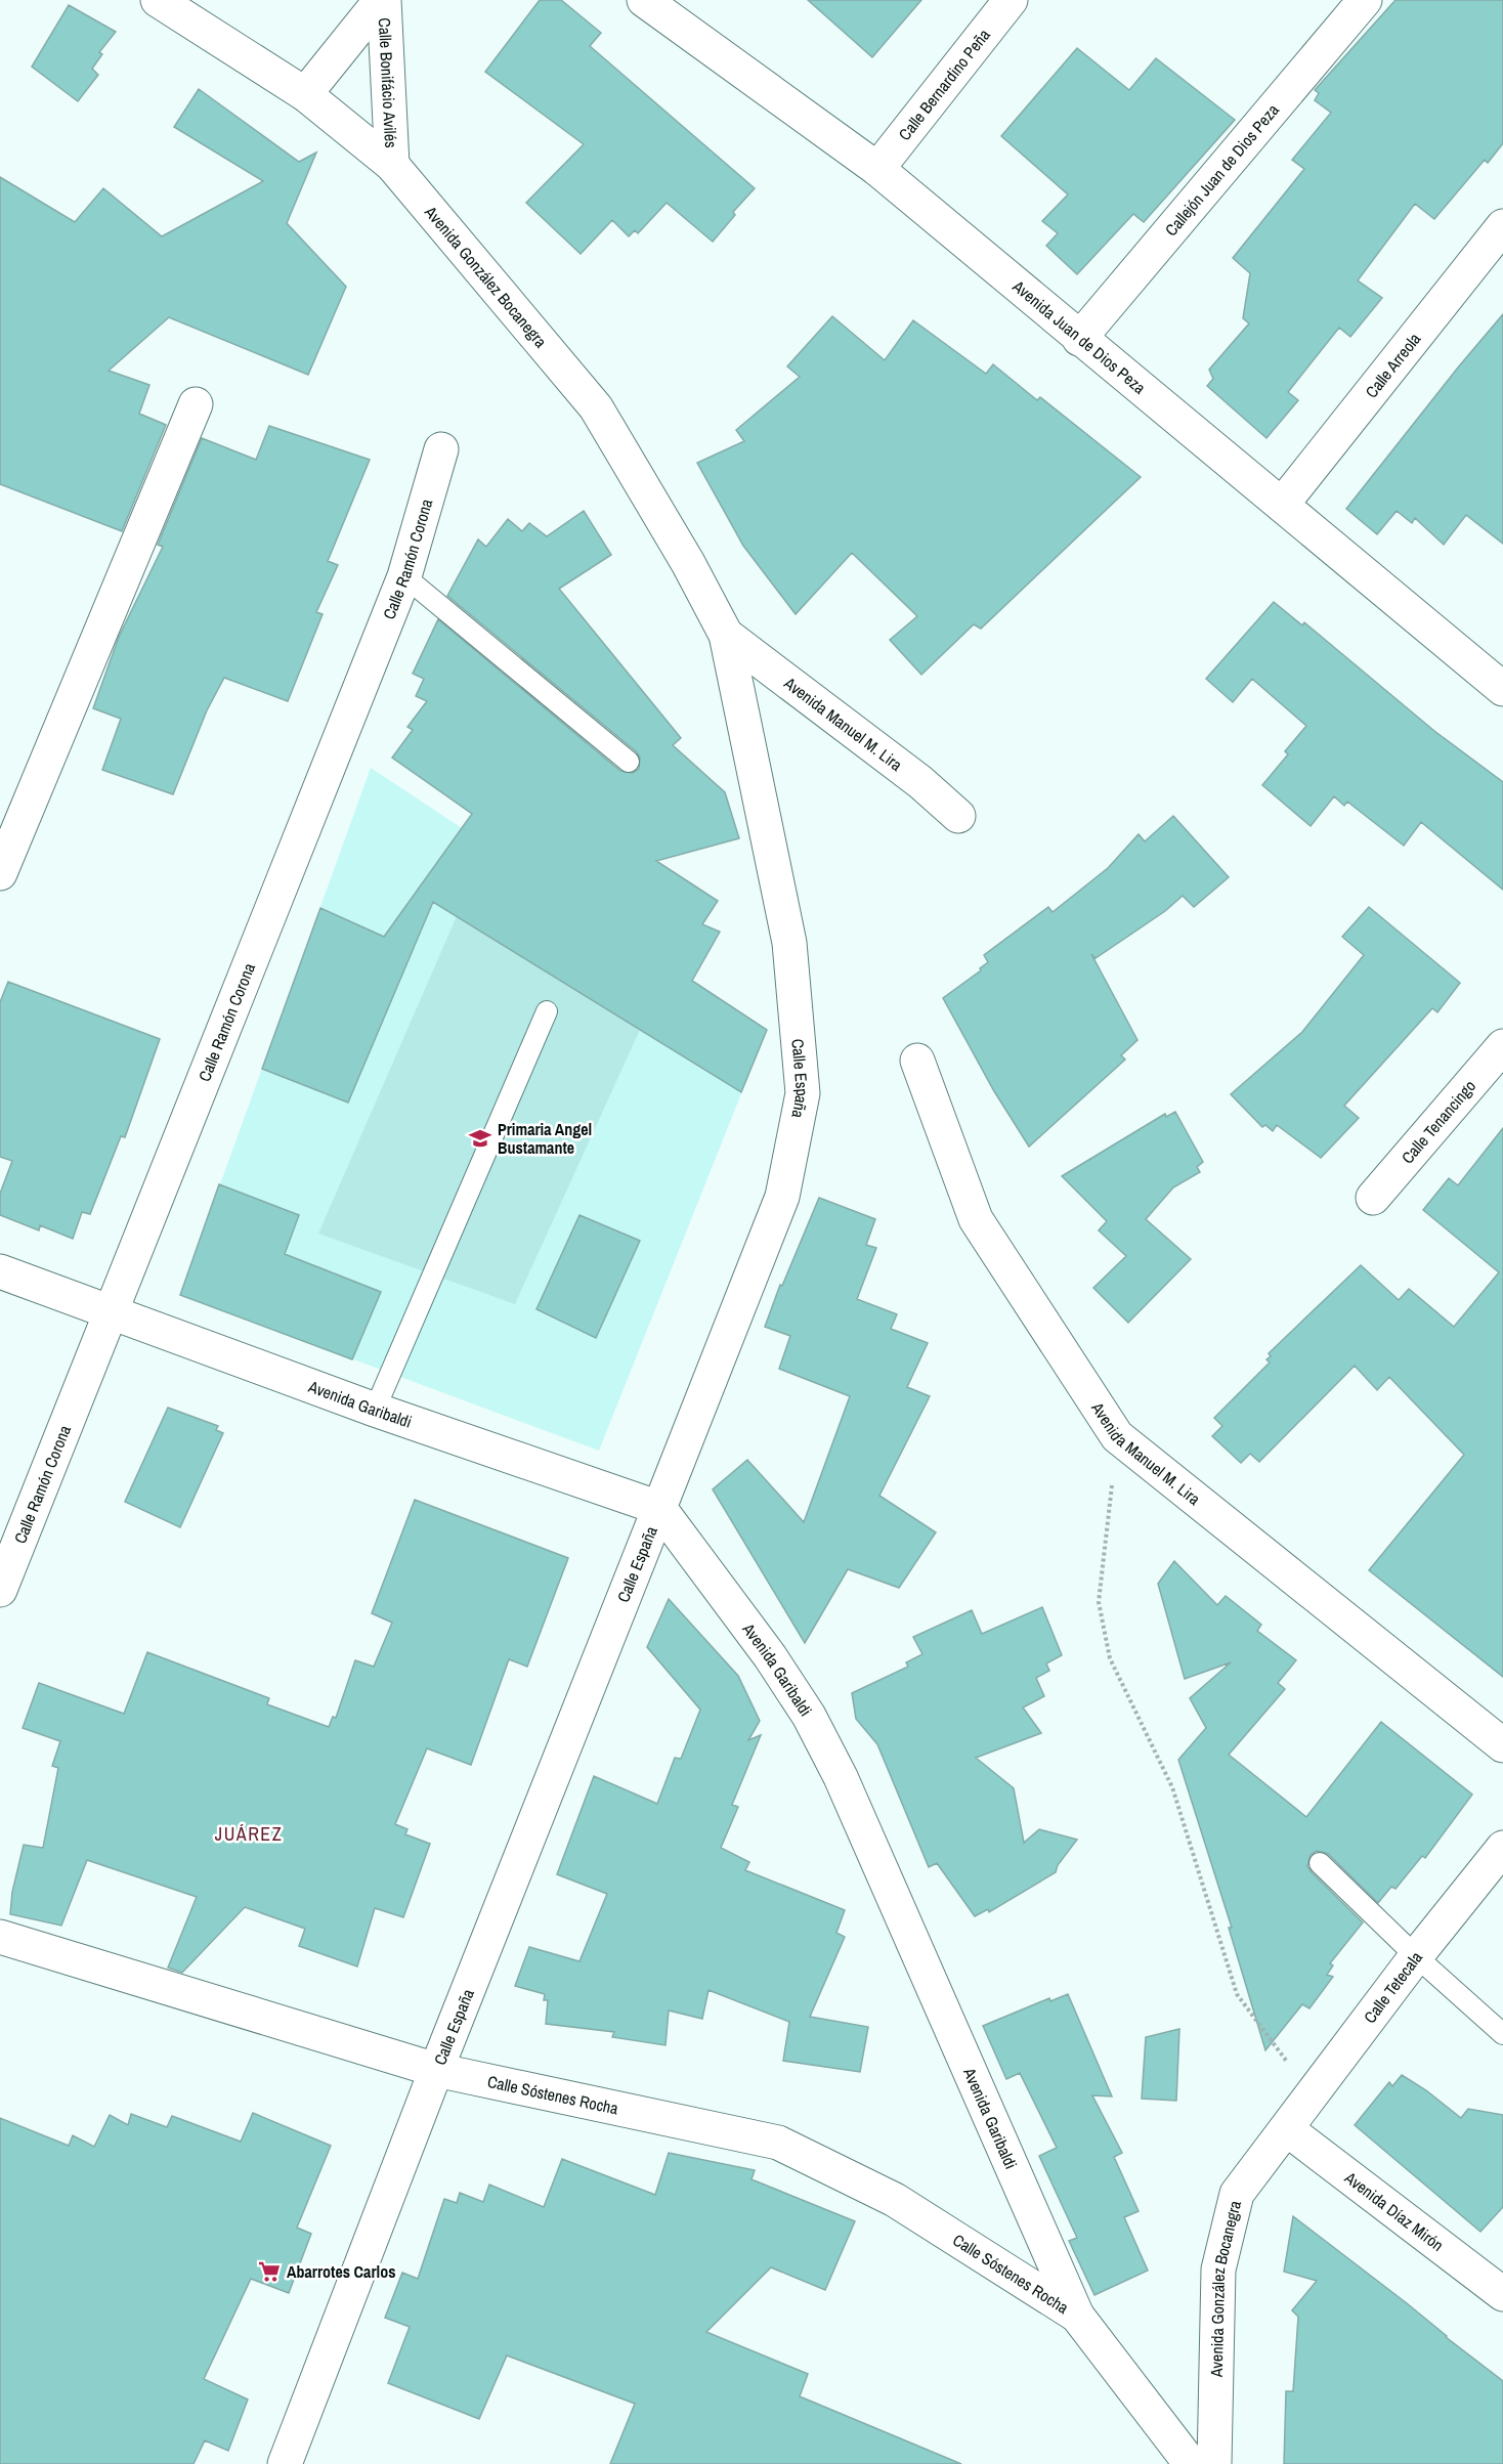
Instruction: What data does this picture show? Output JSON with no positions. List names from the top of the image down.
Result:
{
  "streets": {
    "street": [
      "Calle Bonifácio Avilés",
      "Calle Bernardino Peña",
      "Callejón Juan de Dios Peza",
      "Avenida González Bocanegra",
      "Avenida Juan de Dios Peza",
      "Calle Arreola",
      "Calle Ramón Corona",
      "Avenida Manuel M. Lira",
      "Calle España",
      "Calle Tenancingo",
      "Avenida Garibaldi",
      "Calle Tetecala",
      "Calle Sóstenes Rocha",
      "Avenida Díaz Mirón"
    ]
  },
  "crossings": [
    ["Calle Bonifácio Avilés", "Avenida González Bocanegra"],
    ["Calle Bernardino Peña", "Avenida Juan de Dios Peza"],
    ["Callejón Juan de Dios Peza", "Avenida Juan de Dios Peza"],
    ["Avenida González Bocanegra", "Avenida Manuel M. Lira"],
    ["Avenida González Bocanegra", "Calle España"],
    ["Avenida González Bocanegra", "Calle Tetecala"],
    ["Avenida González Bocanegra", "Avenida Díaz Mirón"],
    ["Avenida Juan de Dios Peza", "Calle Arreola"],
    ["Calle Ramón Corona", "Avenida Garibaldi"],
    ["Avenida Manuel M. Lira", "Calle España"],
    ["Calle España", "Avenida Garibaldi"],
    ["Calle España", "Calle Sóstenes Rocha"],
    ["Avenida Garibaldi", "Calle Sóstenes Rocha"],
    ["Calle Tetecala", "Avenida Díaz Mirón"]
  ],
  "districts": ["JUÁREZ"],
  "places": {
    "school or university": ["Primaria Angel Bustamante"],
    "supermarket": ["Abarrotes Carlos"]
  }
}
